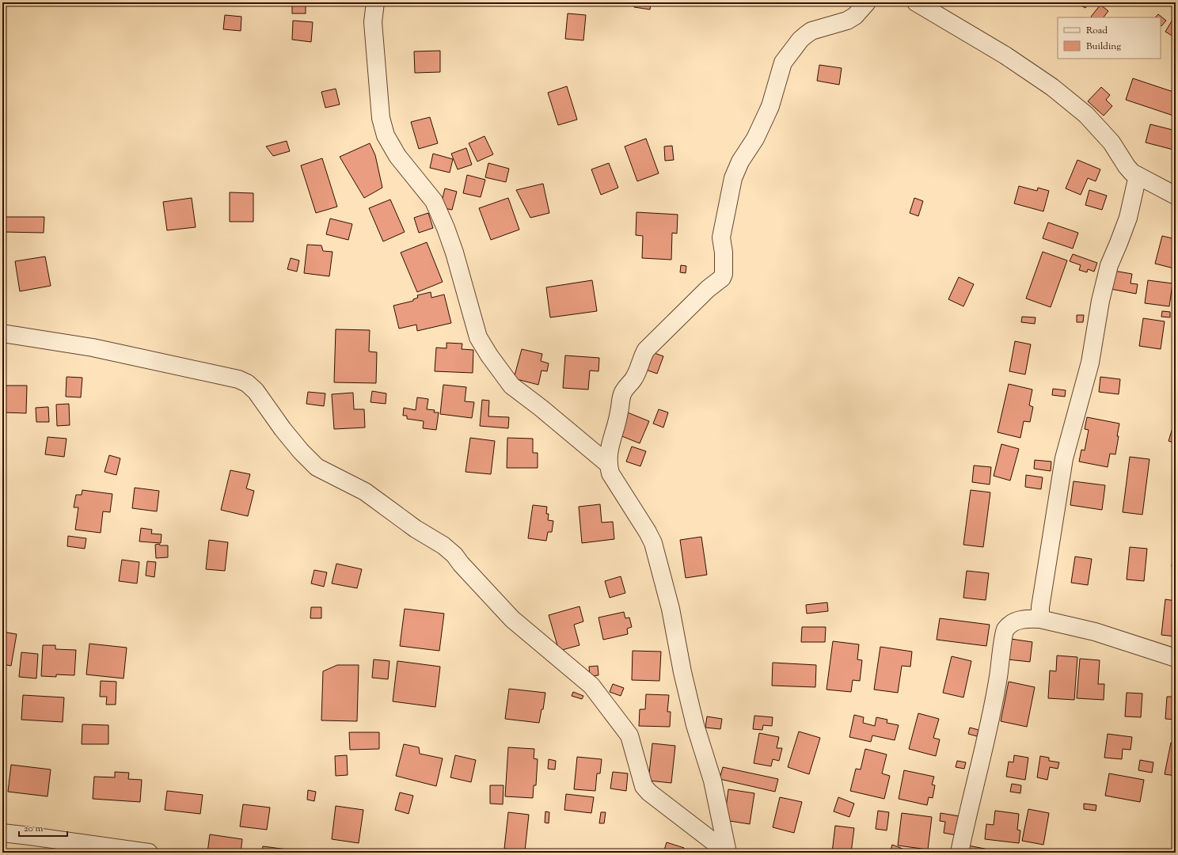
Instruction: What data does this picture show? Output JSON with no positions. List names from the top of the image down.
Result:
{
  "legend": ["Road", "Building"],
  "scale_bar": "20 m"
}
